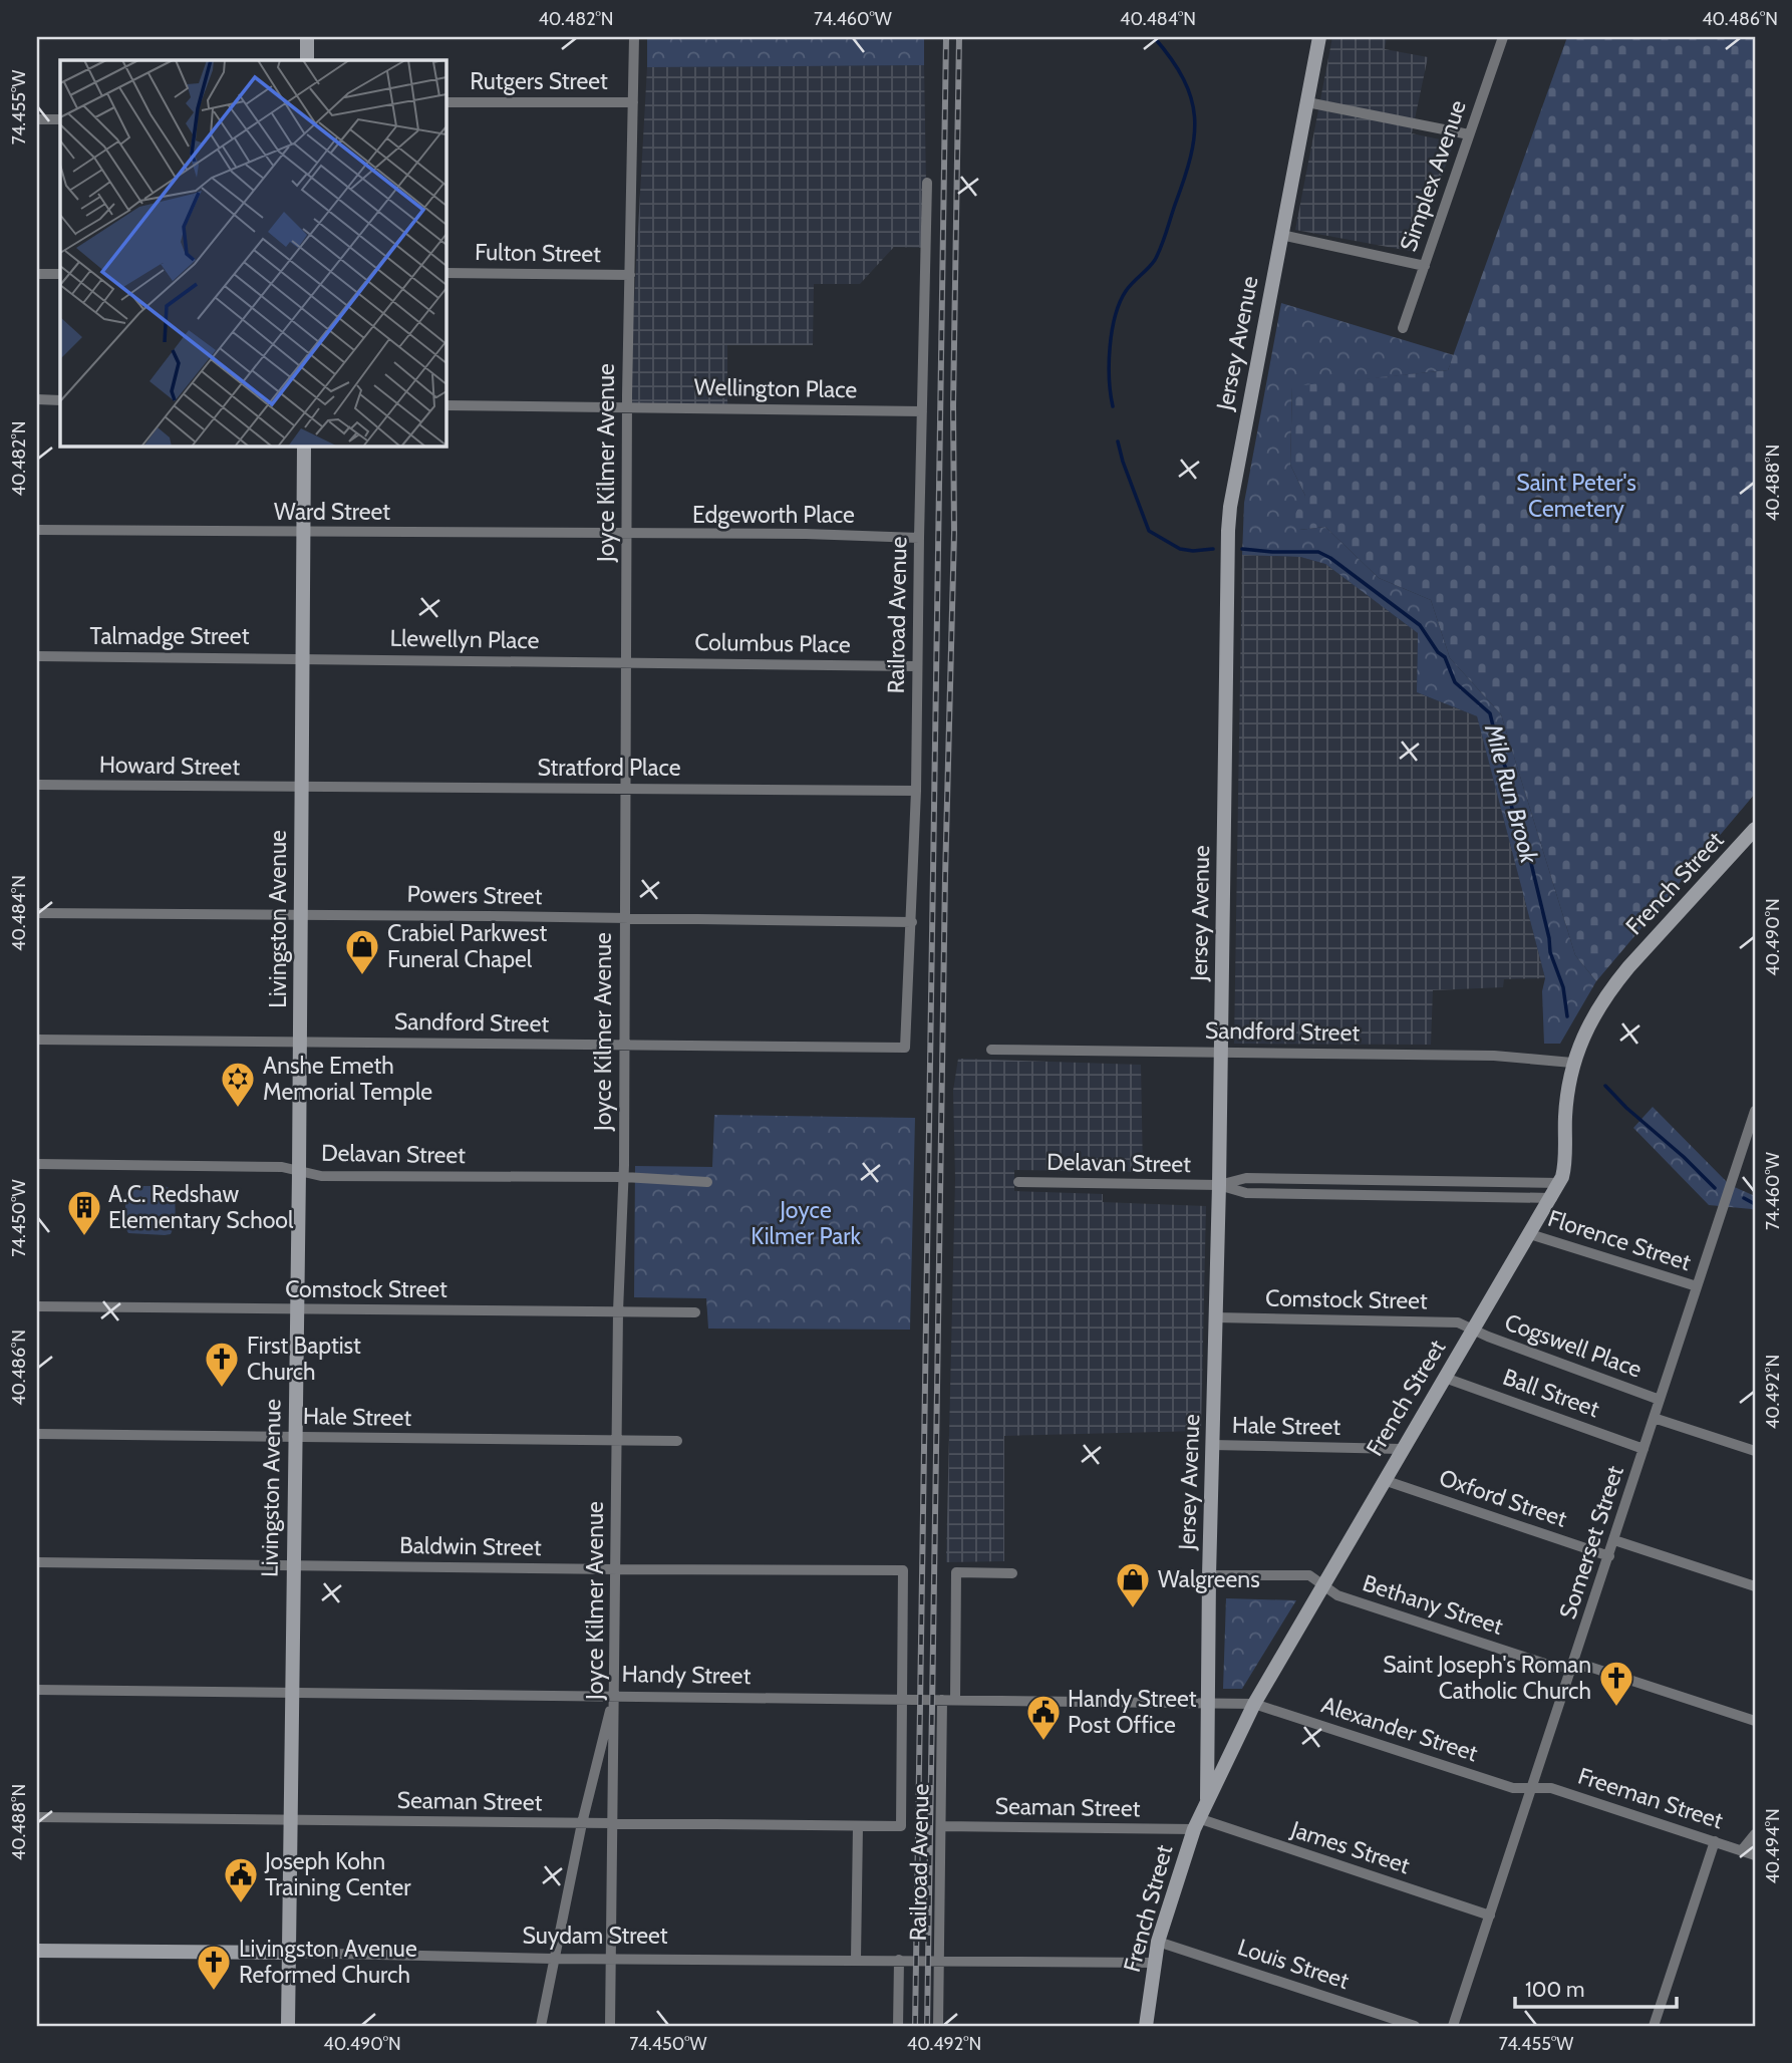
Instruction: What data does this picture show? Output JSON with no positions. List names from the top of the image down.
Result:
{
  "streets": {
    "main road": [
      "Jersey Avenue",
      "French Street",
      "Livingston Avenue",
      "Suydam Street"
    ],
    "street": [
      "Rutgers Street",
      "Simplex Avenue",
      "Fulton Street",
      "Wellington Place",
      "Joyce Kilmer Avenue",
      "Ward Street",
      "Edgeworth Place",
      "Railroad Avenue",
      "Talmadge Street",
      "Llewellyn Place",
      "Columbus Place",
      "Howard Street",
      "Stratford Place",
      "Powers Street",
      "Sandford Street",
      "Delavan Street",
      "Florence Street",
      "Comstock Street",
      "Cogswell Place",
      "Ball Street",
      "Hale Street",
      "Oxford Street",
      "Somerset Street",
      "Baldwin Street",
      "Bethany Street",
      "Handy Street",
      "Alexander Street",
      "Freeman Street",
      "Seaman Street",
      "James Street",
      "Louis Street"
    ]
  },
  "crossings": [
    ["Rutgers Street", "Joyce Kilmer Avenue"],
    ["Fulton Street", "Joyce Kilmer Avenue"],
    ["Jersey Avenue", "French Street"],
    ["Jersey Avenue", "Sandford Street"],
    ["Jersey Avenue", "Delavan Street"],
    ["Jersey Avenue", "Comstock Street"],
    ["Jersey Avenue", "Hale Street"],
    ["Jersey Avenue", "Handy Street"],
    ["Jersey Avenue", "Alexander Street"],
    ["Wellington Place", "Joyce Kilmer Avenue"],
    ["Wellington Place", "Railroad Avenue"],
    ["Joyce Kilmer Avenue", "Ward Street"],
    ["Joyce Kilmer Avenue", "Edgeworth Place"],
    ["Joyce Kilmer Avenue", "Llewellyn Place"],
    ["Joyce Kilmer Avenue", "Columbus Place"],
    ["Joyce Kilmer Avenue", "Stratford Place"],
    ["Joyce Kilmer Avenue", "Powers Street"],
    ["Joyce Kilmer Avenue", "Sandford Street"],
    ["Joyce Kilmer Avenue", "Delavan Street"],
    ["Joyce Kilmer Avenue", "Comstock Street"],
    ["Joyce Kilmer Avenue", "Hale Street"],
    ["Joyce Kilmer Avenue", "Baldwin Street"],
    ["Joyce Kilmer Avenue", "Handy Street"],
    ["Joyce Kilmer Avenue", "Seaman Street"],
    ["Joyce Kilmer Avenue", "Suydam Street"],
    ["Ward Street", "Edgeworth Place"],
    ["Ward Street", "Livingston Avenue"],
    ["Edgeworth Place", "Railroad Avenue"],
    ["Railroad Avenue", "Columbus Place"],
    ["Railroad Avenue", "Stratford Place"],
    ["Railroad Avenue", "Powers Street"],
    ["Railroad Avenue", "Sandford Street"],
    ["Railroad Avenue", "Baldwin Street"],
    ["Railroad Avenue", "Handy Street"],
    ["Railroad Avenue", "Seaman Street"],
    ["Railroad Avenue", "Suydam Street"],
    ["Talmadge Street", "Llewellyn Place"],
    ["Talmadge Street", "Livingston Avenue"],
    ["Llewellyn Place", "Columbus Place"],
    ["Llewellyn Place", "Livingston Avenue"],
    ["Howard Street", "Stratford Place"],
    ["Howard Street", "Livingston Avenue"],
    ["Stratford Place", "Livingston Avenue"],
    ["French Street", "Sandford Street"],
    ["French Street", "Delavan Street"],
    ["French Street", "Florence Street"],
    ["French Street", "Comstock Street"],
    ["French Street", "Cogswell Place"],
    ["French Street", "Ball Street"],
    ["French Street", "Hale Street"],
    ["French Street", "Oxford Street"],
    ["French Street", "Bethany Street"],
    ["French Street", "Alexander Street"],
    ["French Street", "Seaman Street"],
    ["French Street", "James Street"],
    ["French Street", "Suydam Street"],
    ["French Street", "Louis Street"],
    ["Powers Street", "Livingston Avenue"],
    ["Livingston Avenue", "Sandford Street"],
    ["Livingston Avenue", "Delavan Street"],
    ["Livingston Avenue", "Comstock Street"],
    ["Livingston Avenue", "Hale Street"],
    ["Livingston Avenue", "Baldwin Street"],
    ["Livingston Avenue", "Handy Street"],
    ["Livingston Avenue", "Seaman Street"],
    ["Livingston Avenue", "Suydam Street"],
    ["Florence Street", "Somerset Street"],
    ["Comstock Street", "Cogswell Place"],
    ["Cogswell Place", "Somerset Street"],
    ["Ball Street", "Somerset Street"],
    ["Oxford Street", "Somerset Street"],
    ["Somerset Street", "Bethany Street"],
    ["Somerset Street", "Alexander Street"],
    ["Somerset Street", "Freeman Street"],
    ["Somerset Street", "James Street"],
    ["Handy Street", "Alexander Street"],
    ["Alexander Street", "Freeman Street"],
    ["Seaman Street", "James Street"]
  ],
  "water": ["Mile Run Brook"],
  "parks": ["Saint Peter's Cemetery", "Joyce Kilmer Park"],
  "places": {
    "shop": ["Crabiel Parkwest Funeral Chapel", "Walgreens"],
    "synagogue": ["Anshe Emeth Memorial Temple"],
    "building": ["A.C. Redshaw Elementary School"],
    "church": ["First Baptist Church", "Saint Joseph's Roman Catholic Church", "Livingston Avenue Reformed Church"],
    "public building": ["Handy Street Post Office", "Joseph Kohn Training Center"]
  },
  "scale_bar": "100 m",
  "coordinates": [
    "40.482°N",
    "74.460°W",
    "40.484°N",
    "40.486°N",
    "74.455°W",
    "40.488°N",
    "40.490°N",
    "74.450°W",
    "40.492°N",
    "40.494°N"
  ]
}
